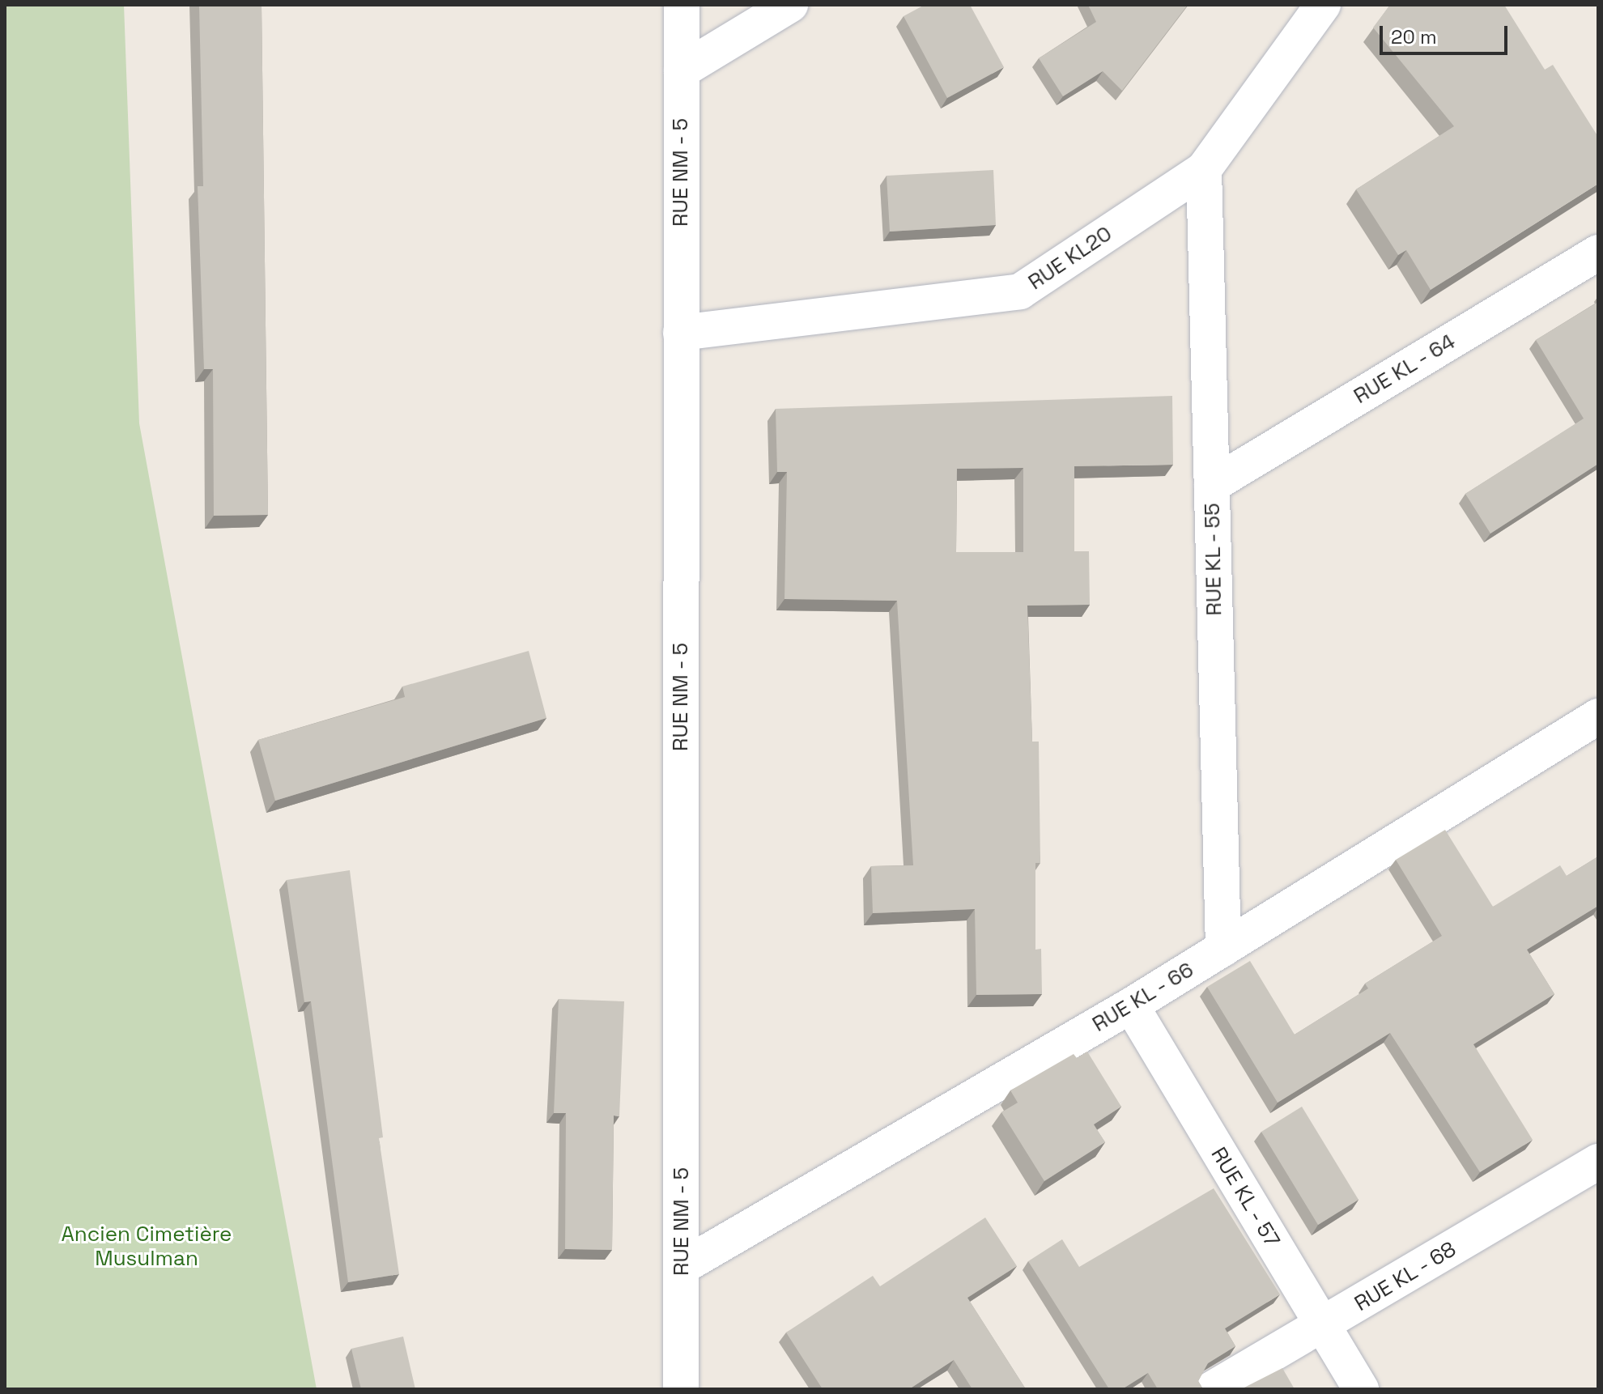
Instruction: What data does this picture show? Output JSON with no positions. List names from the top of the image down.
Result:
{
  "streets": {
    "street": [
      "RUE NM - 5",
      "RUE KL20",
      "RUE KL - 64",
      "RUE KL - 55",
      "RUE KL - 66",
      "RUE KL - 57",
      "RUE KL - 68"
    ]
  },
  "crossings": [
    ["RUE NM - 5", "RUE KL20"],
    ["RUE NM - 5", "RUE KL - 66"],
    ["RUE KL20", "RUE KL - 55"],
    ["RUE KL - 64", "RUE KL - 55"],
    ["RUE KL - 55", "RUE KL - 66"],
    ["RUE KL - 66", "RUE KL - 57"],
    ["RUE KL - 57", "RUE KL - 68"]
  ],
  "parks": ["Ancien Cimetière Musulman"],
  "scale_bar": "20 m"
}
